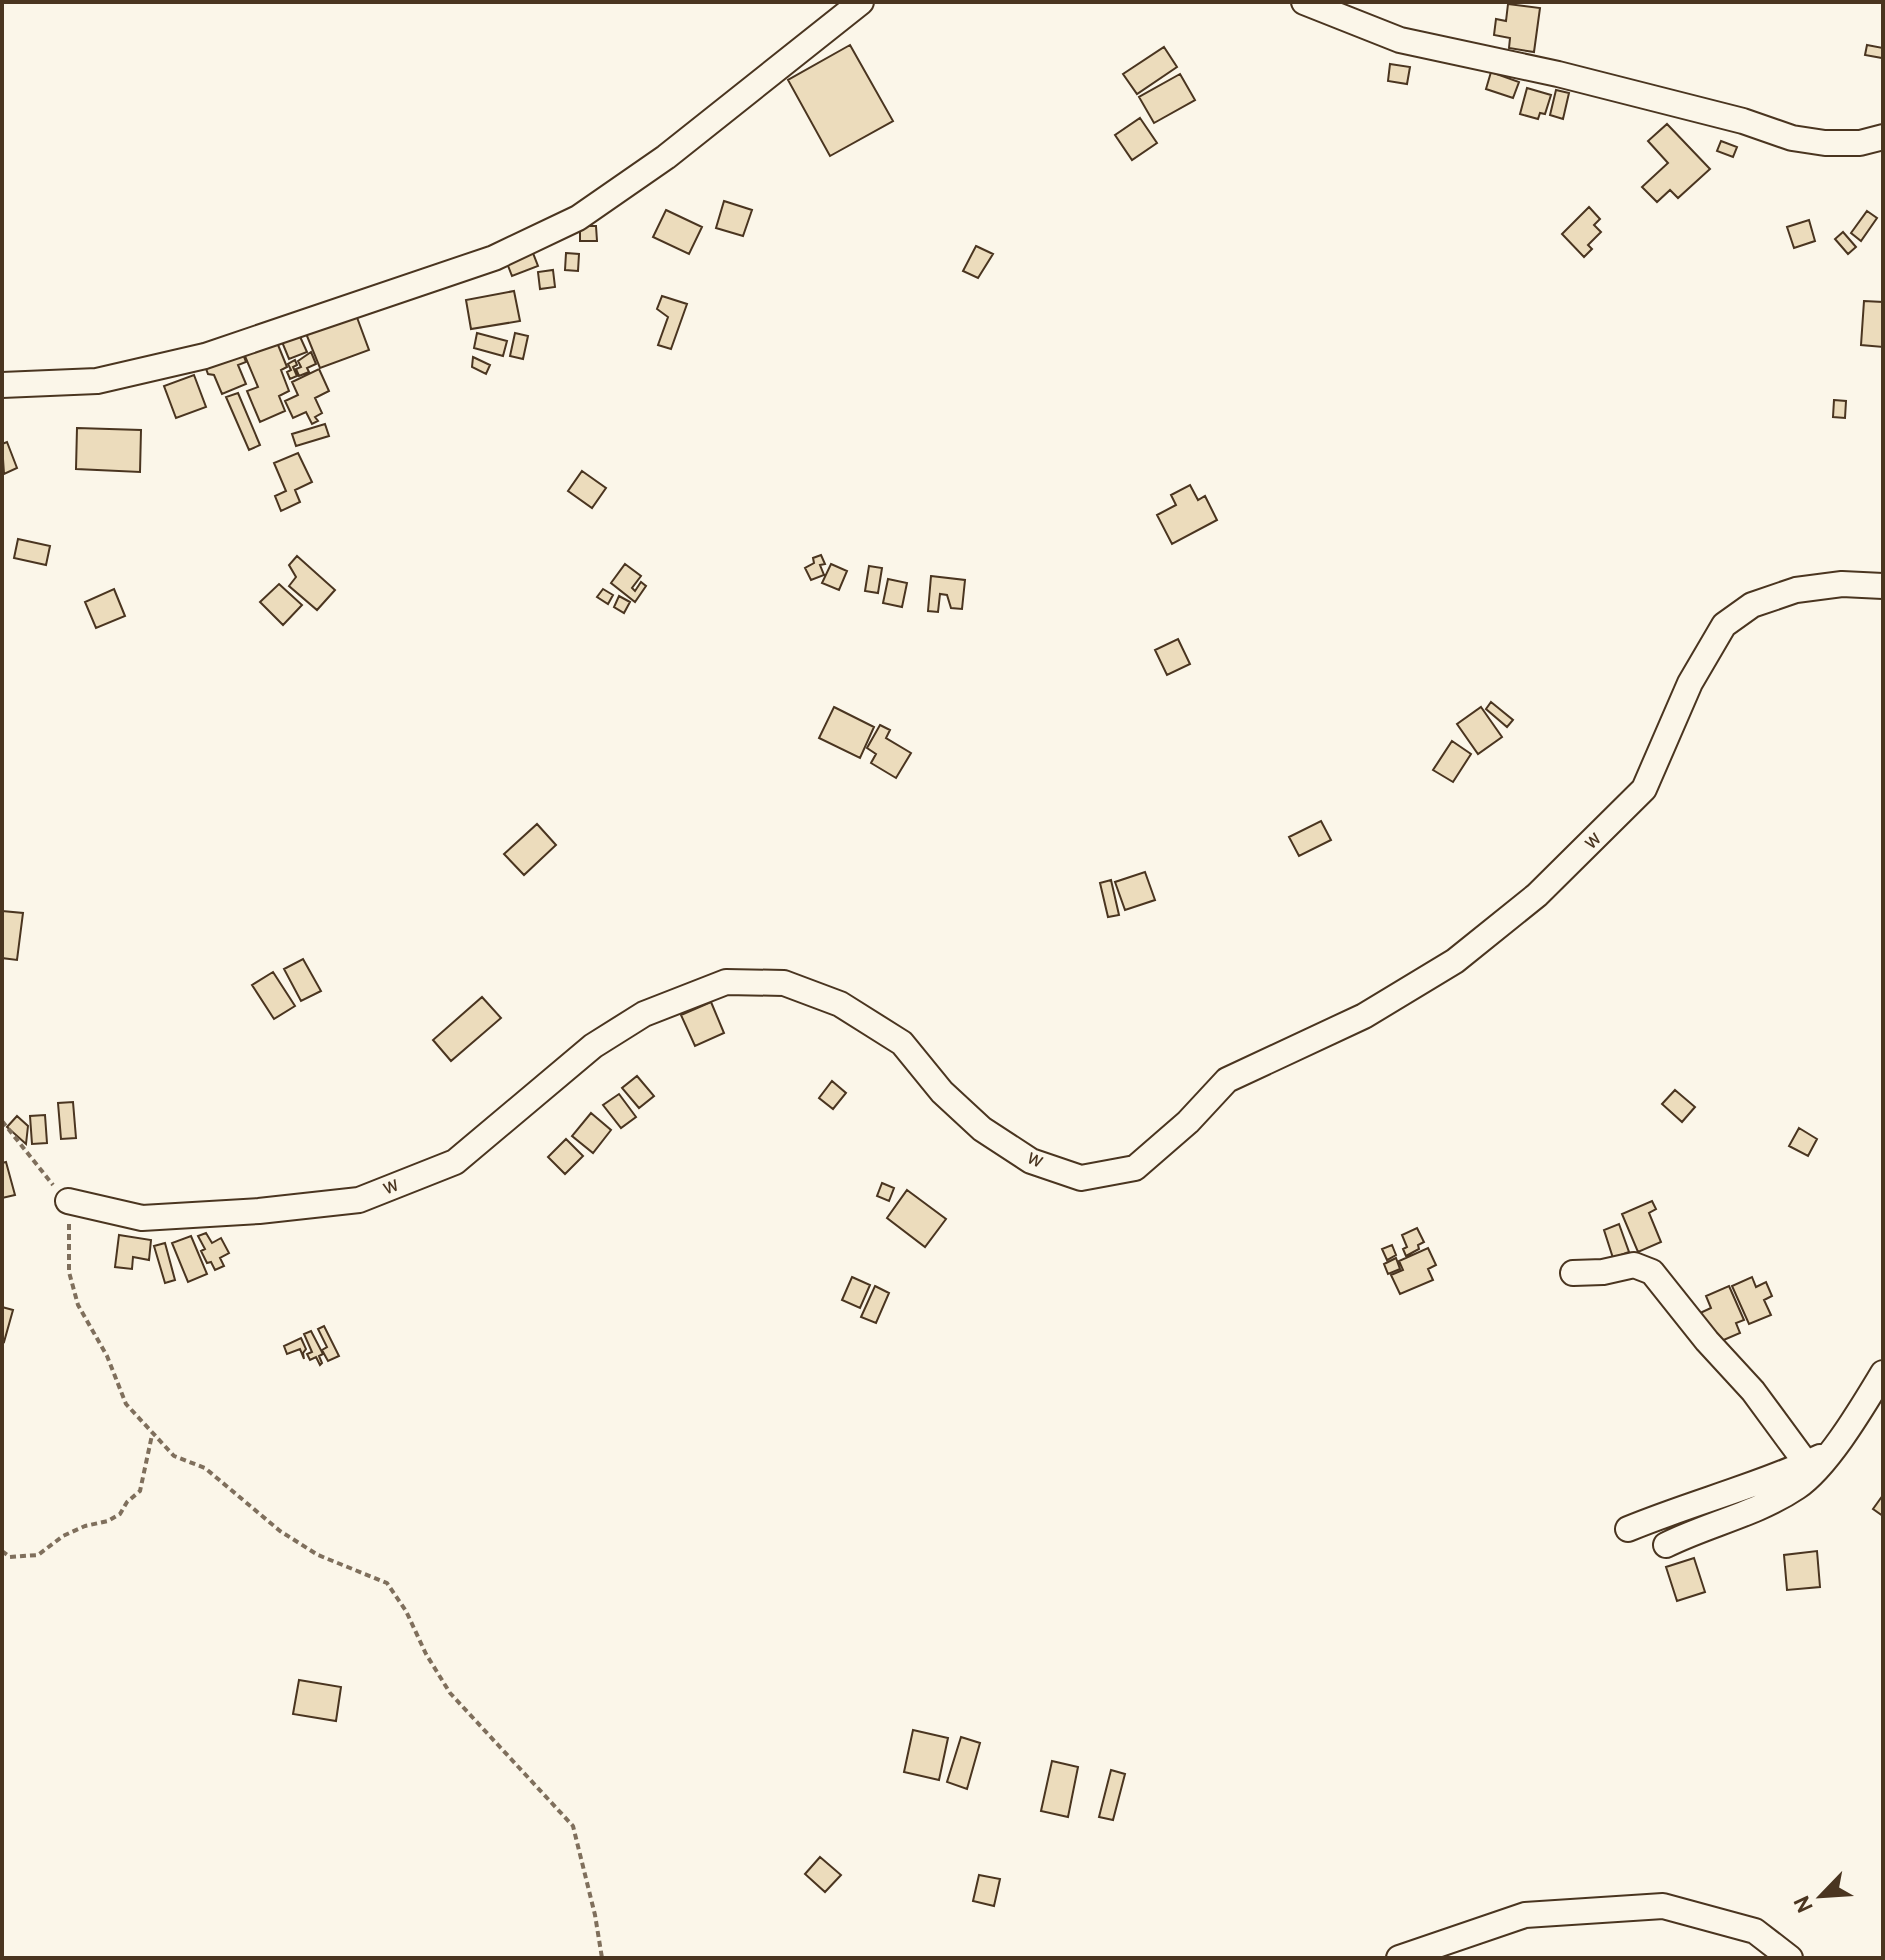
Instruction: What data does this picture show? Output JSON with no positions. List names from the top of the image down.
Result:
{
  "streets": {
    "street": ["w"]
  },
  "north": "bottom left"
}
